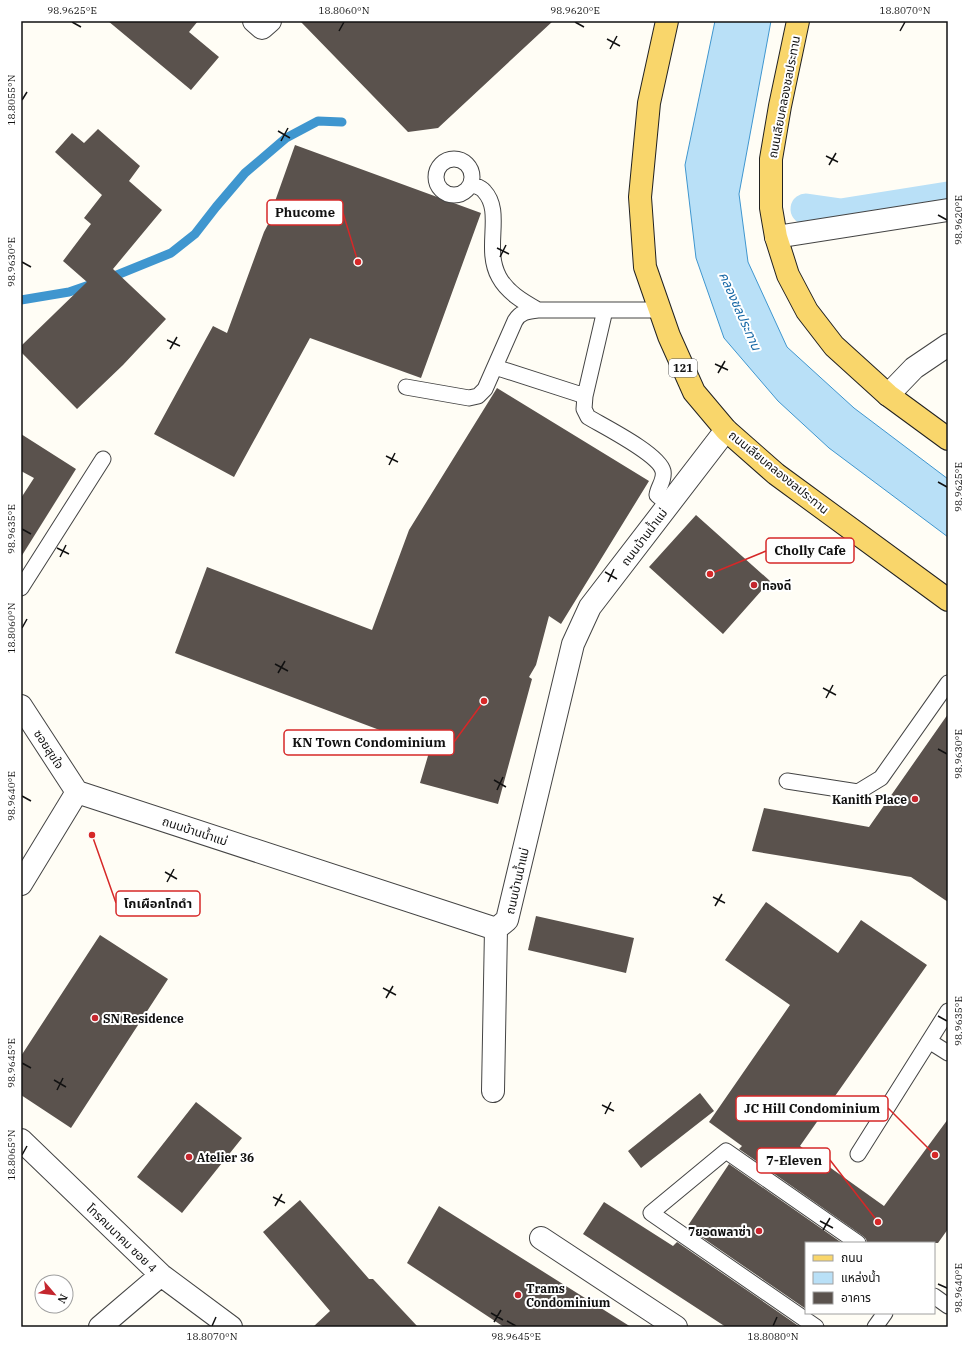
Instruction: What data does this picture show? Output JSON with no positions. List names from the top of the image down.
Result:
{
  "streets": {
    "main road": ["ถนนเลียบคลองชลประทาน", "121"],
    "street": ["ถนนบ้านน้ำแม่", "ซอยสุขใจ", "โทรคมนาคม ซอย 4"]
  },
  "crossings": [
    ["ถนนเลียบคลองชลประทาน", "ถนนบ้านน้ำแม่"],
    ["ถนนบ้านน้ำแม่", "ซอยสุขใจ"]
  ],
  "water": ["คลองชลประทาน"],
  "places": [
    "Phucome",
    "Cholly Cafe",
    "ทองดี",
    "KN Town Condominium",
    "Kanith Place",
    "โกเผือกโกดำ",
    "SN Residence",
    "JC Hill Condominium",
    "Atelier 36",
    "7-Eleven",
    "7ยอดพลาซ่า",
    "Trams Condominium"
  ],
  "legend": ["ถนน", "แหล่งน้ำ", "อาคาร"],
  "north": "bottom right",
  "coordinates": [
    "98.9625°E",
    "18.8060°N",
    "98.9620°E",
    "18.8070°N",
    "18.8055°N",
    "98.9630°E",
    "98.9635°E",
    "98.9640°E",
    "98.9645°E",
    "18.8065°N",
    "18.8080°N"
  ]
}
